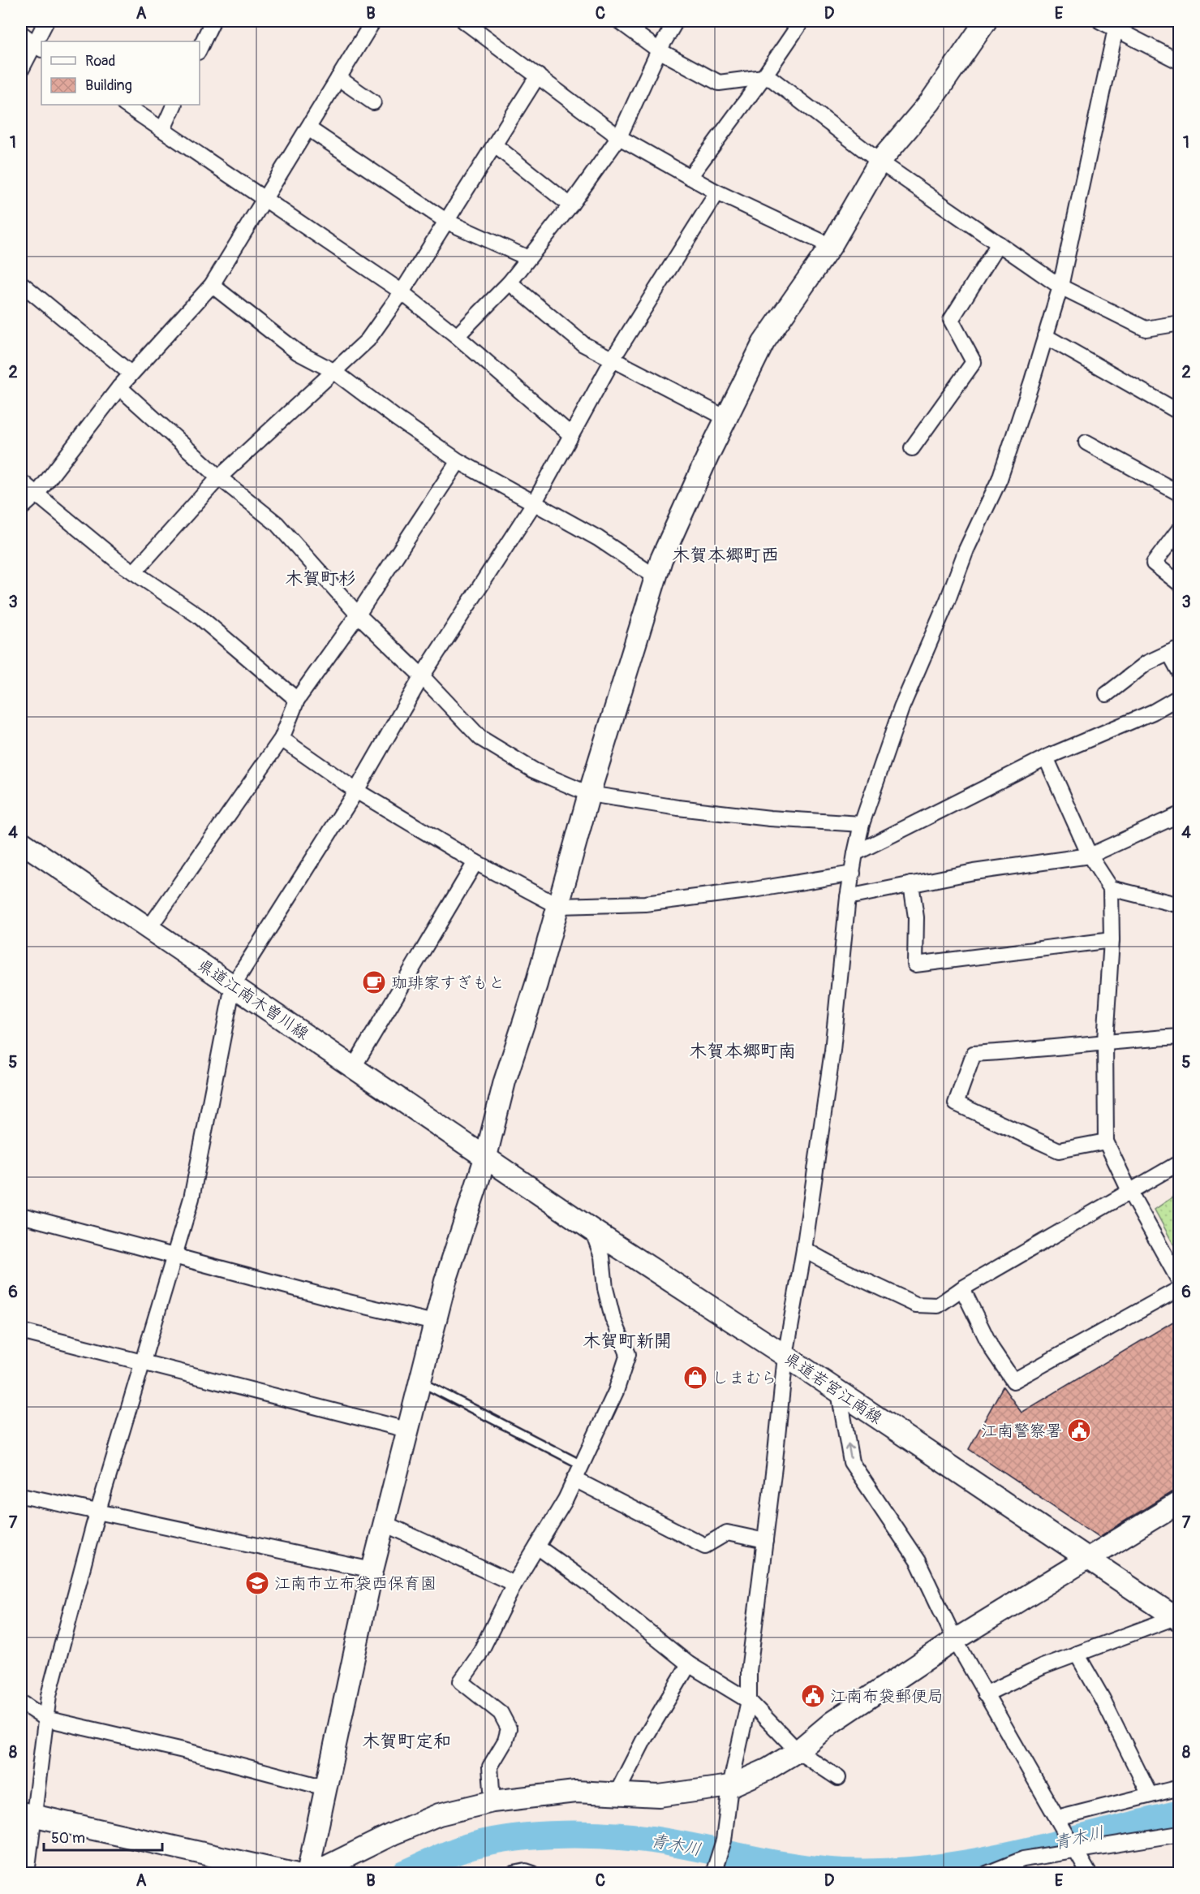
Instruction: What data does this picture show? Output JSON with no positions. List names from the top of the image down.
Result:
{
  "streets": {
    "street": ["県道江南木曽川線", "県道若宮江南線"]
  },
  "crossings": [
    ["県道江南木曽川線", "県道若宮江南線"]
  ],
  "districts": [
    "木賀本郷町西",
    "木賀町杉",
    "木賀本郷町南",
    "木賀町新開",
    "木賀町定和"
  ],
  "water": ["青木川"],
  "places": {
    "cafe": ["珈琲家すぎもと"],
    "shop": ["しまむら"],
    "public building": ["江南警察署", "江南布袋郵便局"],
    "school or university": ["江南市立布袋西保育園"]
  },
  "legend": ["Road", "Building"],
  "scale_bar": "50 m",
  "grid": {
    "columns": [
      "A",
      "B",
      "C",
      "D",
      "E"
    ],
    "rows": [
      "1",
      "2",
      "3",
      "4",
      "5",
      "6",
      "7",
      "8"
    ]
  }
}
